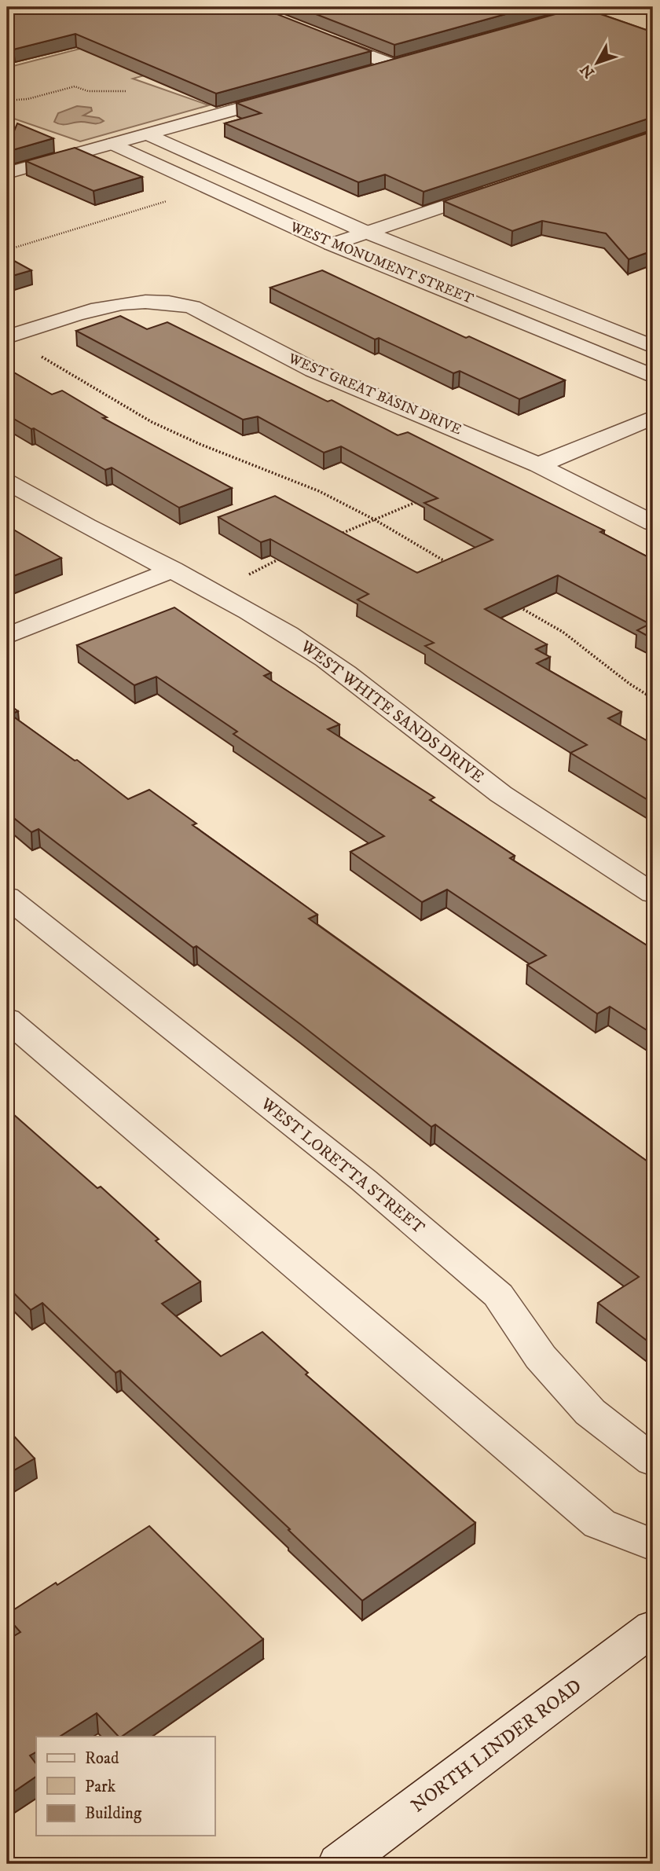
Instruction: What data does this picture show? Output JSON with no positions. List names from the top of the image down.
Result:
{
  "streets": {
    "street": [
      "WEST MONUMENT STREET",
      "WEST GREAT BASIN DRIVE",
      "WEST WHITE SANDS DRIVE",
      "WEST LORETTA STREET",
      "NORTH LINDER ROAD"
    ]
  },
  "legend": ["Road", "Park", "Building"],
  "north": "bottom left"
}
